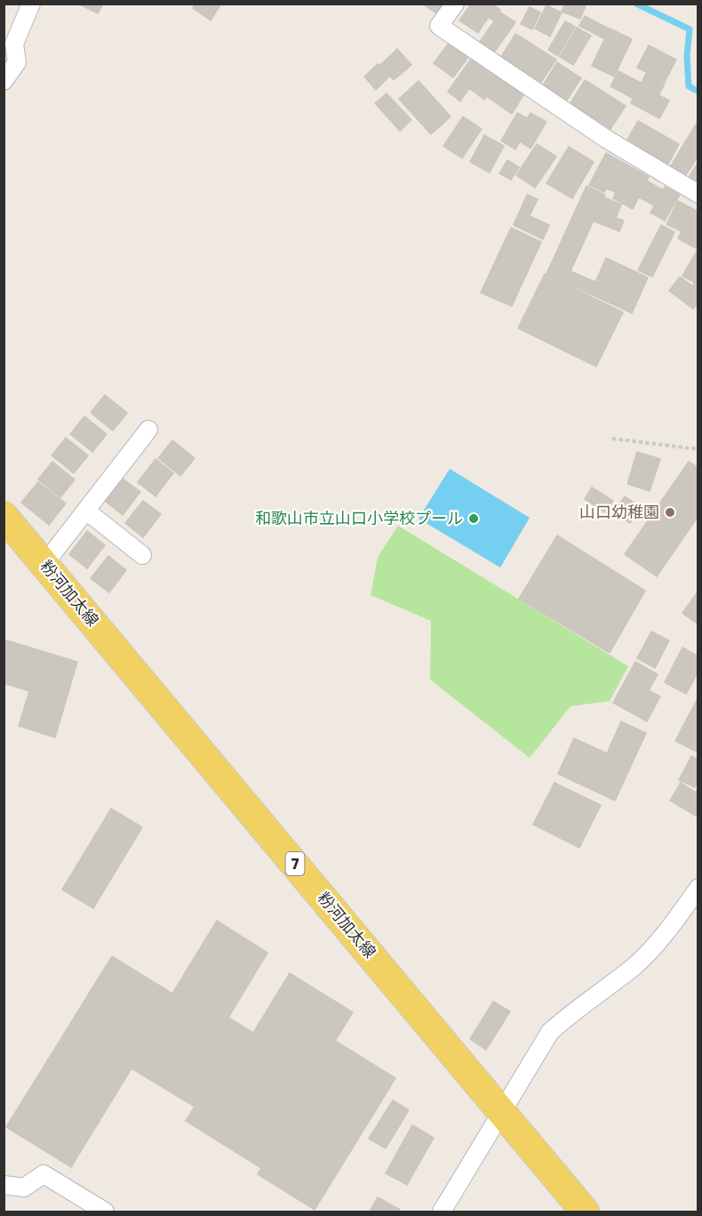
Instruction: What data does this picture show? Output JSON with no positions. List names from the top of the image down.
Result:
{
  "streets": {
    "main road": ["粉河加太線", "7"]
  },
  "places": ["山口幼稚園", "和歌山市立山口小学校プール"]
}
